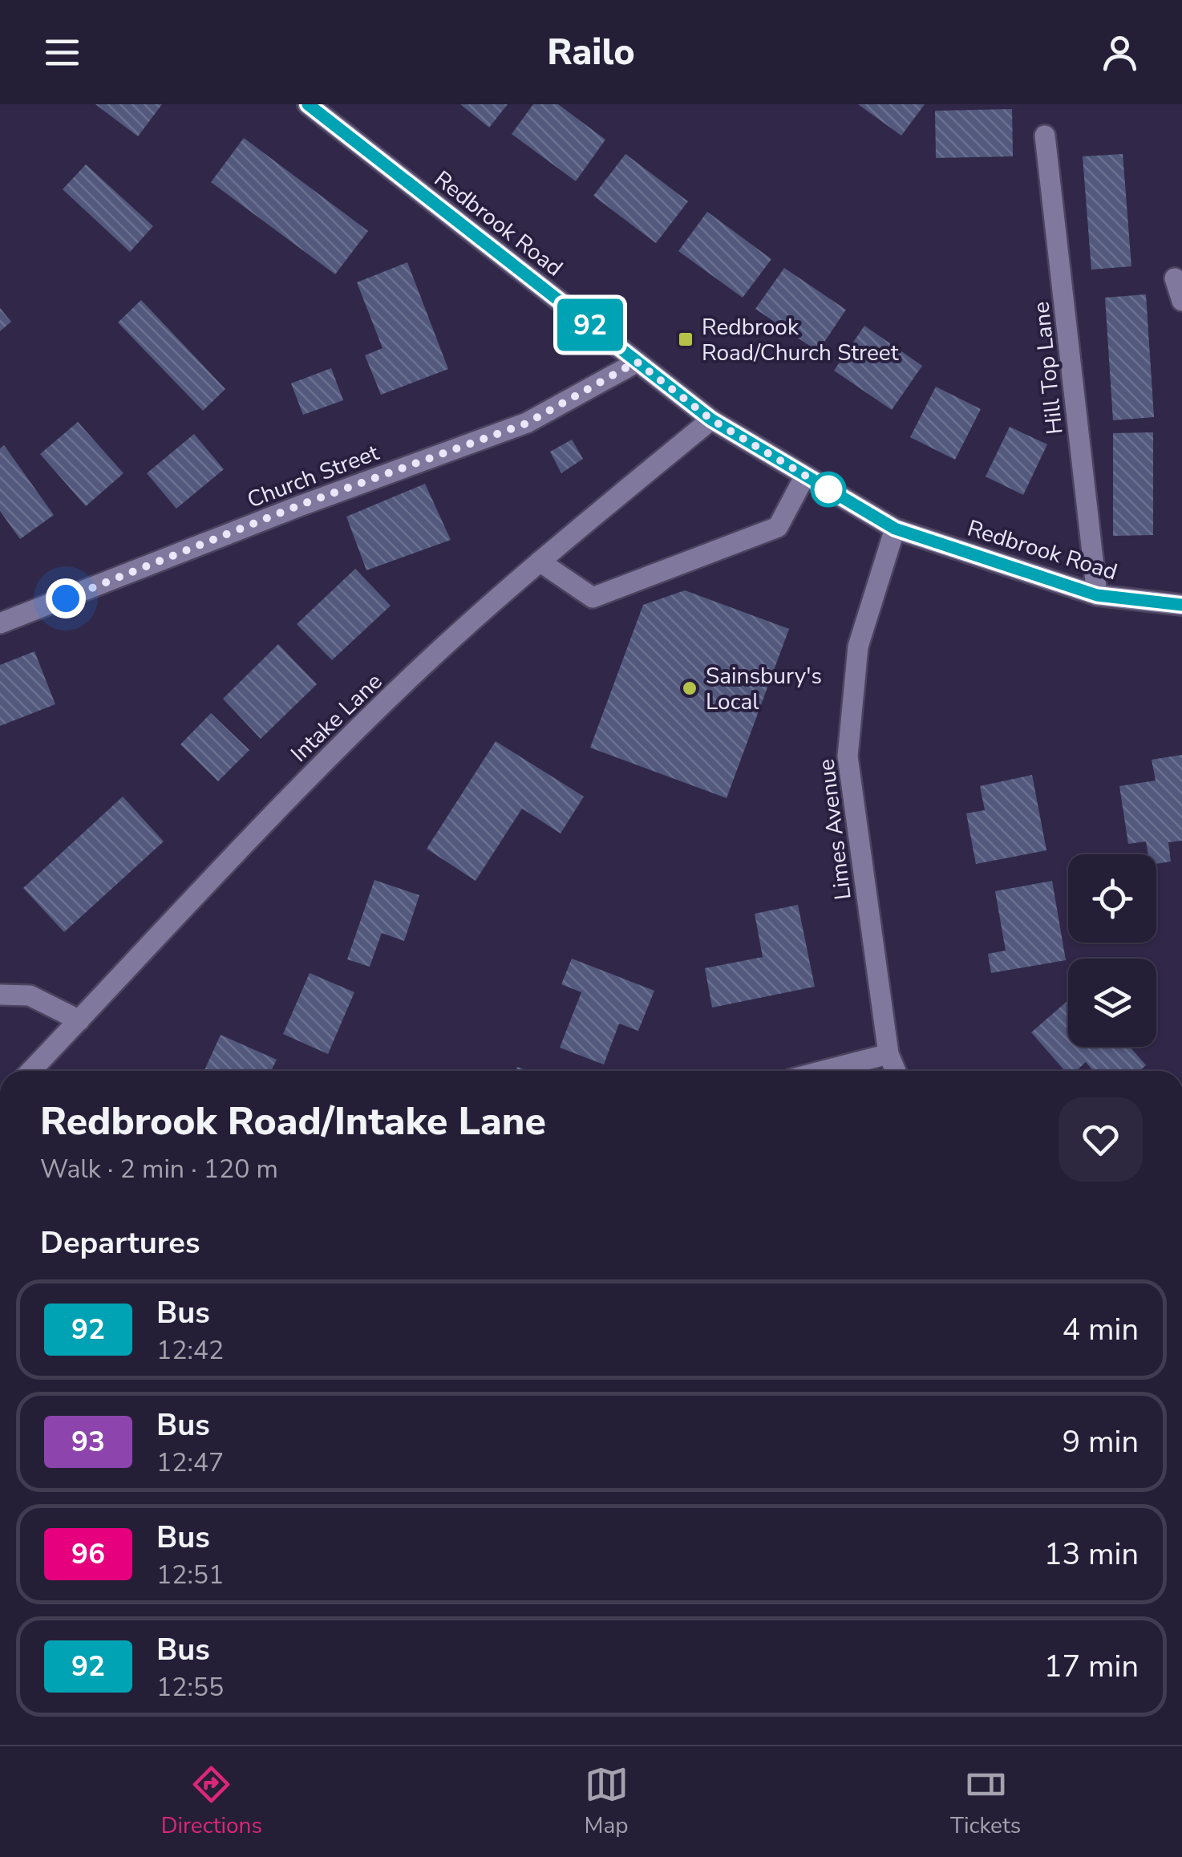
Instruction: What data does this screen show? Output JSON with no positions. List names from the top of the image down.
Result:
{
  "streets": {
    "street": [
      "Redbrook Road",
      "Hill Top Lane",
      "Church Street",
      "Intake Lane",
      "Limes Avenue"
    ]
  },
  "crossings": [
    ["Redbrook Road", "Hill Top Lane"],
    ["Redbrook Road", "Church Street"],
    ["Redbrook Road", "Intake Lane"],
    ["Redbrook Road", "Limes Avenue"]
  ],
  "places": {
    "transit": ["Redbrook Road/Church Street"],
    "other": ["Sainsbury's Local"]
  },
  "lines": ["bus line 92"],
  "page": {
    "header": "Railo",
    "on_map": "92",
    "heading": [
      ["Redbrook Road/Intake Lane", "Walk · 2 min · 120 m"],
      "Departures"
    ],
    "list": [
      {
        "mark": "92",
        "name": "Bus",
        "note": "12:42",
        "value": "4 min"
      },
      {
        "mark": "93",
        "name": "Bus",
        "note": "12:47",
        "value": "9 min"
      },
      {
        "mark": "96",
        "name": "Bus",
        "note": "12:51",
        "value": "13 min"
      },
      {
        "mark": "92",
        "name": "Bus",
        "note": "12:55",
        "value": "17 min"
      }
    ],
    "tabs": ["Directions", "Map", "Tickets"]
  }
}
